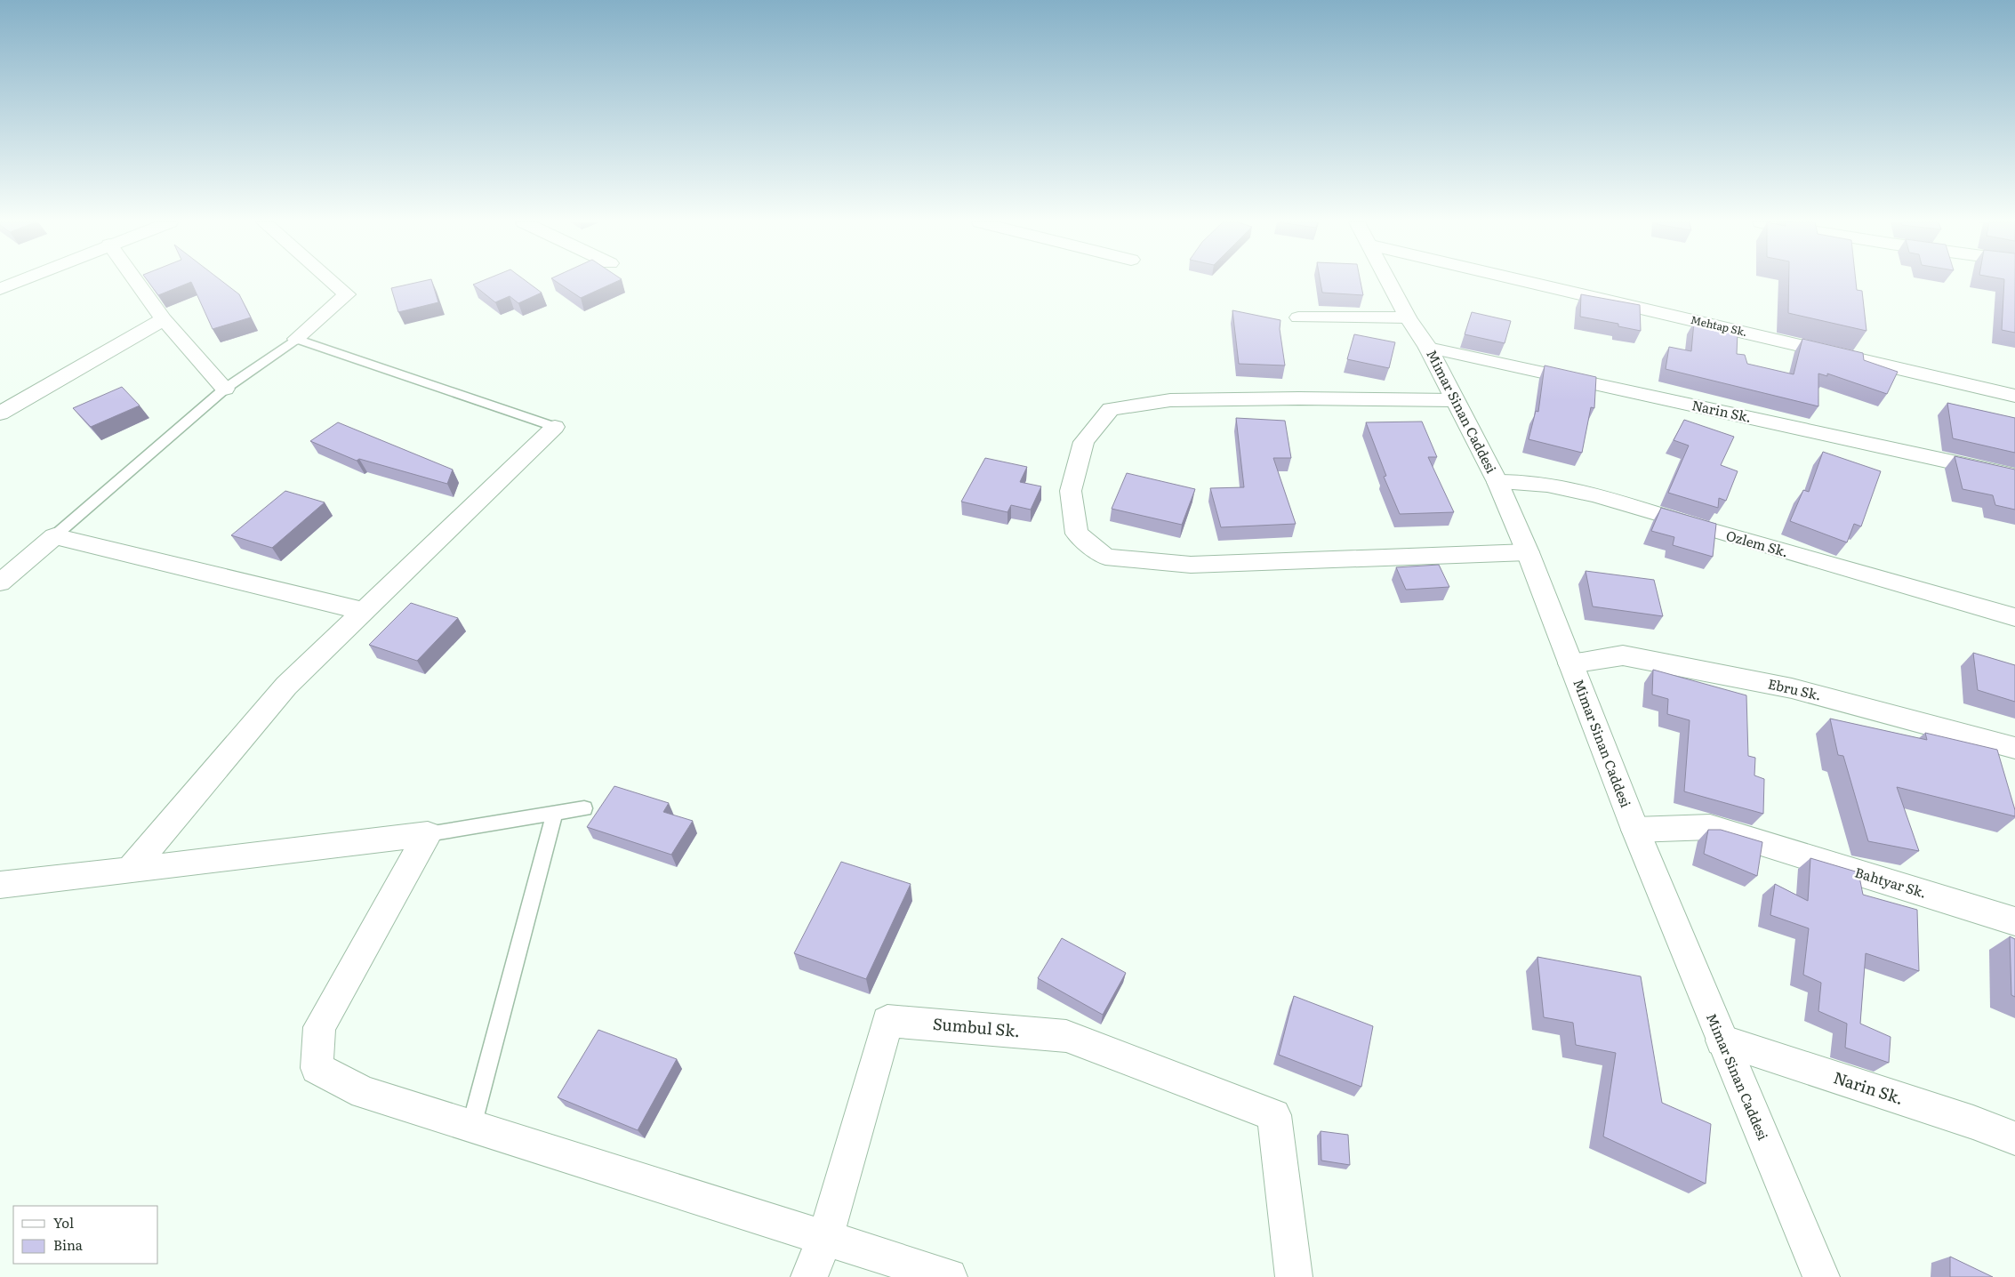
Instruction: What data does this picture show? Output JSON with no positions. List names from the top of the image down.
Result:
{
  "streets": {
    "street": [
      "Mehtap Sk.",
      "Mimar Sinan Caddesi",
      "Narin Sk.",
      "Ozlem Sk.",
      "Ebru Sk.",
      "Bahtyar Sk.",
      "Sumbul Sk."
    ]
  },
  "crossings": [
    ["Mimar Sinan Caddesi", "Narin Sk."],
    ["Mimar Sinan Caddesi", "Ozlem Sk."],
    ["Mimar Sinan Caddesi", "Ebru Sk."],
    ["Mimar Sinan Caddesi", "Bahtyar Sk."]
  ],
  "legend": ["Yol", "Bina"]
}
